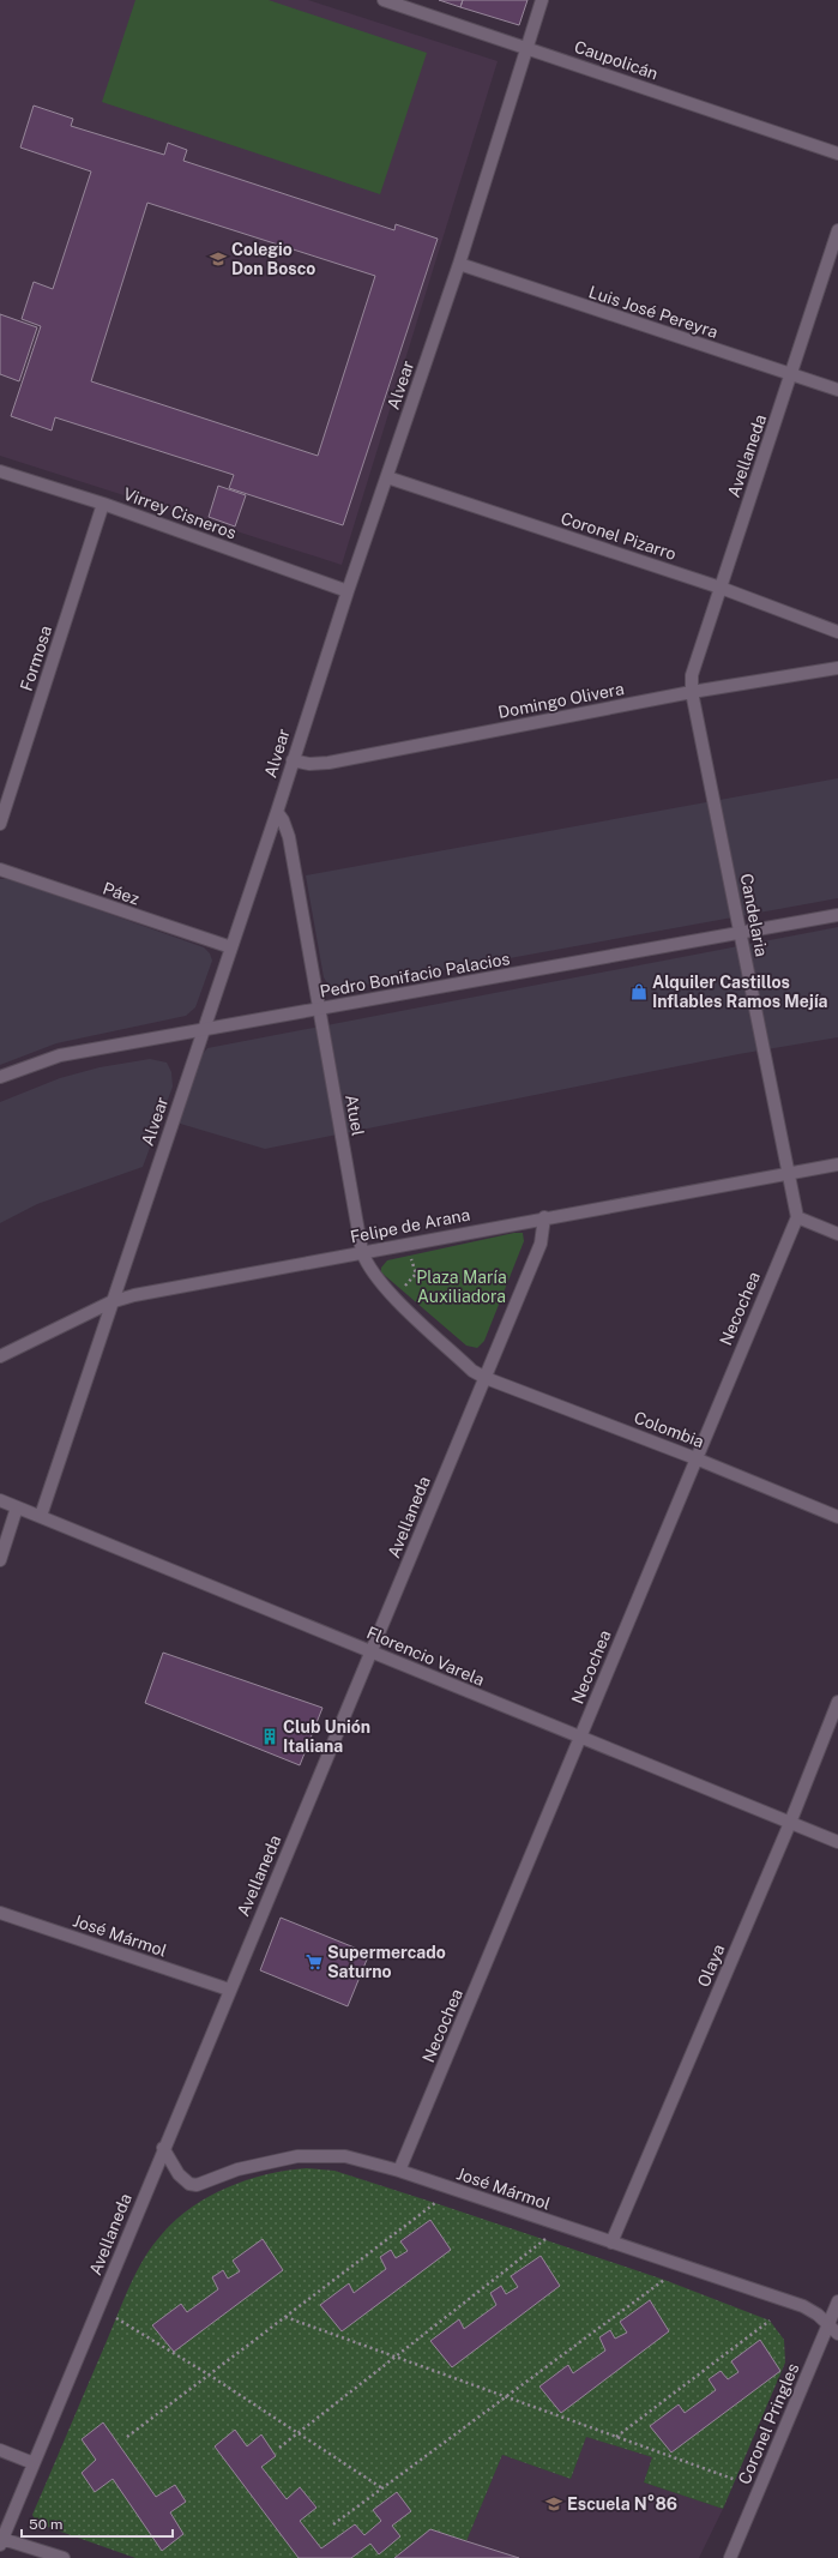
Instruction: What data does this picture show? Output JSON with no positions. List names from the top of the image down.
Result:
{
  "streets": {
    "street": [
      "Caupolicán",
      "Luis José Pereyra",
      "Alvear",
      "Avellaneda",
      "Virrey Cisneros",
      "Coronel Pizarro",
      "Formosa",
      "Domingo Olivera",
      "Páez",
      "Candelaria",
      "Pedro Bonifacio Palacios",
      "Atuel",
      "Felipe de Arana",
      "Necochea",
      "Colombia",
      "Florencio Varela",
      "José Mármol",
      "Olaya",
      "Coronel Pringles"
    ]
  },
  "crossings": [
    ["Caupolicán", "Alvear"],
    ["Luis José Pereyra", "Alvear"],
    ["Luis José Pereyra", "Avellaneda"],
    ["Alvear", "Virrey Cisneros"],
    ["Alvear", "Coronel Pizarro"],
    ["Alvear", "Domingo Olivera"],
    ["Alvear", "Páez"],
    ["Alvear", "Pedro Bonifacio Palacios"],
    ["Alvear", "Atuel"],
    ["Alvear", "Felipe de Arana"],
    ["Alvear", "Florencio Varela"],
    ["Avellaneda", "Coronel Pizarro"],
    ["Avellaneda", "Domingo Olivera"],
    ["Avellaneda", "Candelaria"],
    ["Avellaneda", "Atuel"],
    ["Avellaneda", "Felipe de Arana"],
    ["Avellaneda", "Colombia"],
    ["Avellaneda", "Florencio Varela"],
    ["Avellaneda", "José Mármol"],
    ["Virrey Cisneros", "Formosa"],
    ["Domingo Olivera", "Candelaria"],
    ["Candelaria", "Pedro Bonifacio Palacios"],
    ["Candelaria", "Felipe de Arana"],
    ["Pedro Bonifacio Palacios", "Atuel"],
    ["Atuel", "Felipe de Arana"],
    ["Atuel", "Colombia"],
    ["Necochea", "Colombia"],
    ["Necochea", "Florencio Varela"],
    ["Necochea", "José Mármol"],
    ["Florencio Varela", "Olaya"],
    ["José Mármol", "Olaya"],
    ["José Mármol", "Coronel Pringles"]
  ],
  "parks": ["Plaza María Auxiliadora"],
  "places": {
    "school or university": ["Colegio Don Bosco", "Escuela N°86"],
    "shop": ["Alquiler Castillos Inflables Ramos Mejía"],
    "building": ["Club Unión Italiana"],
    "supermarket": ["Supermercado Saturno"]
  },
  "scale_bar": "50 m"
}
